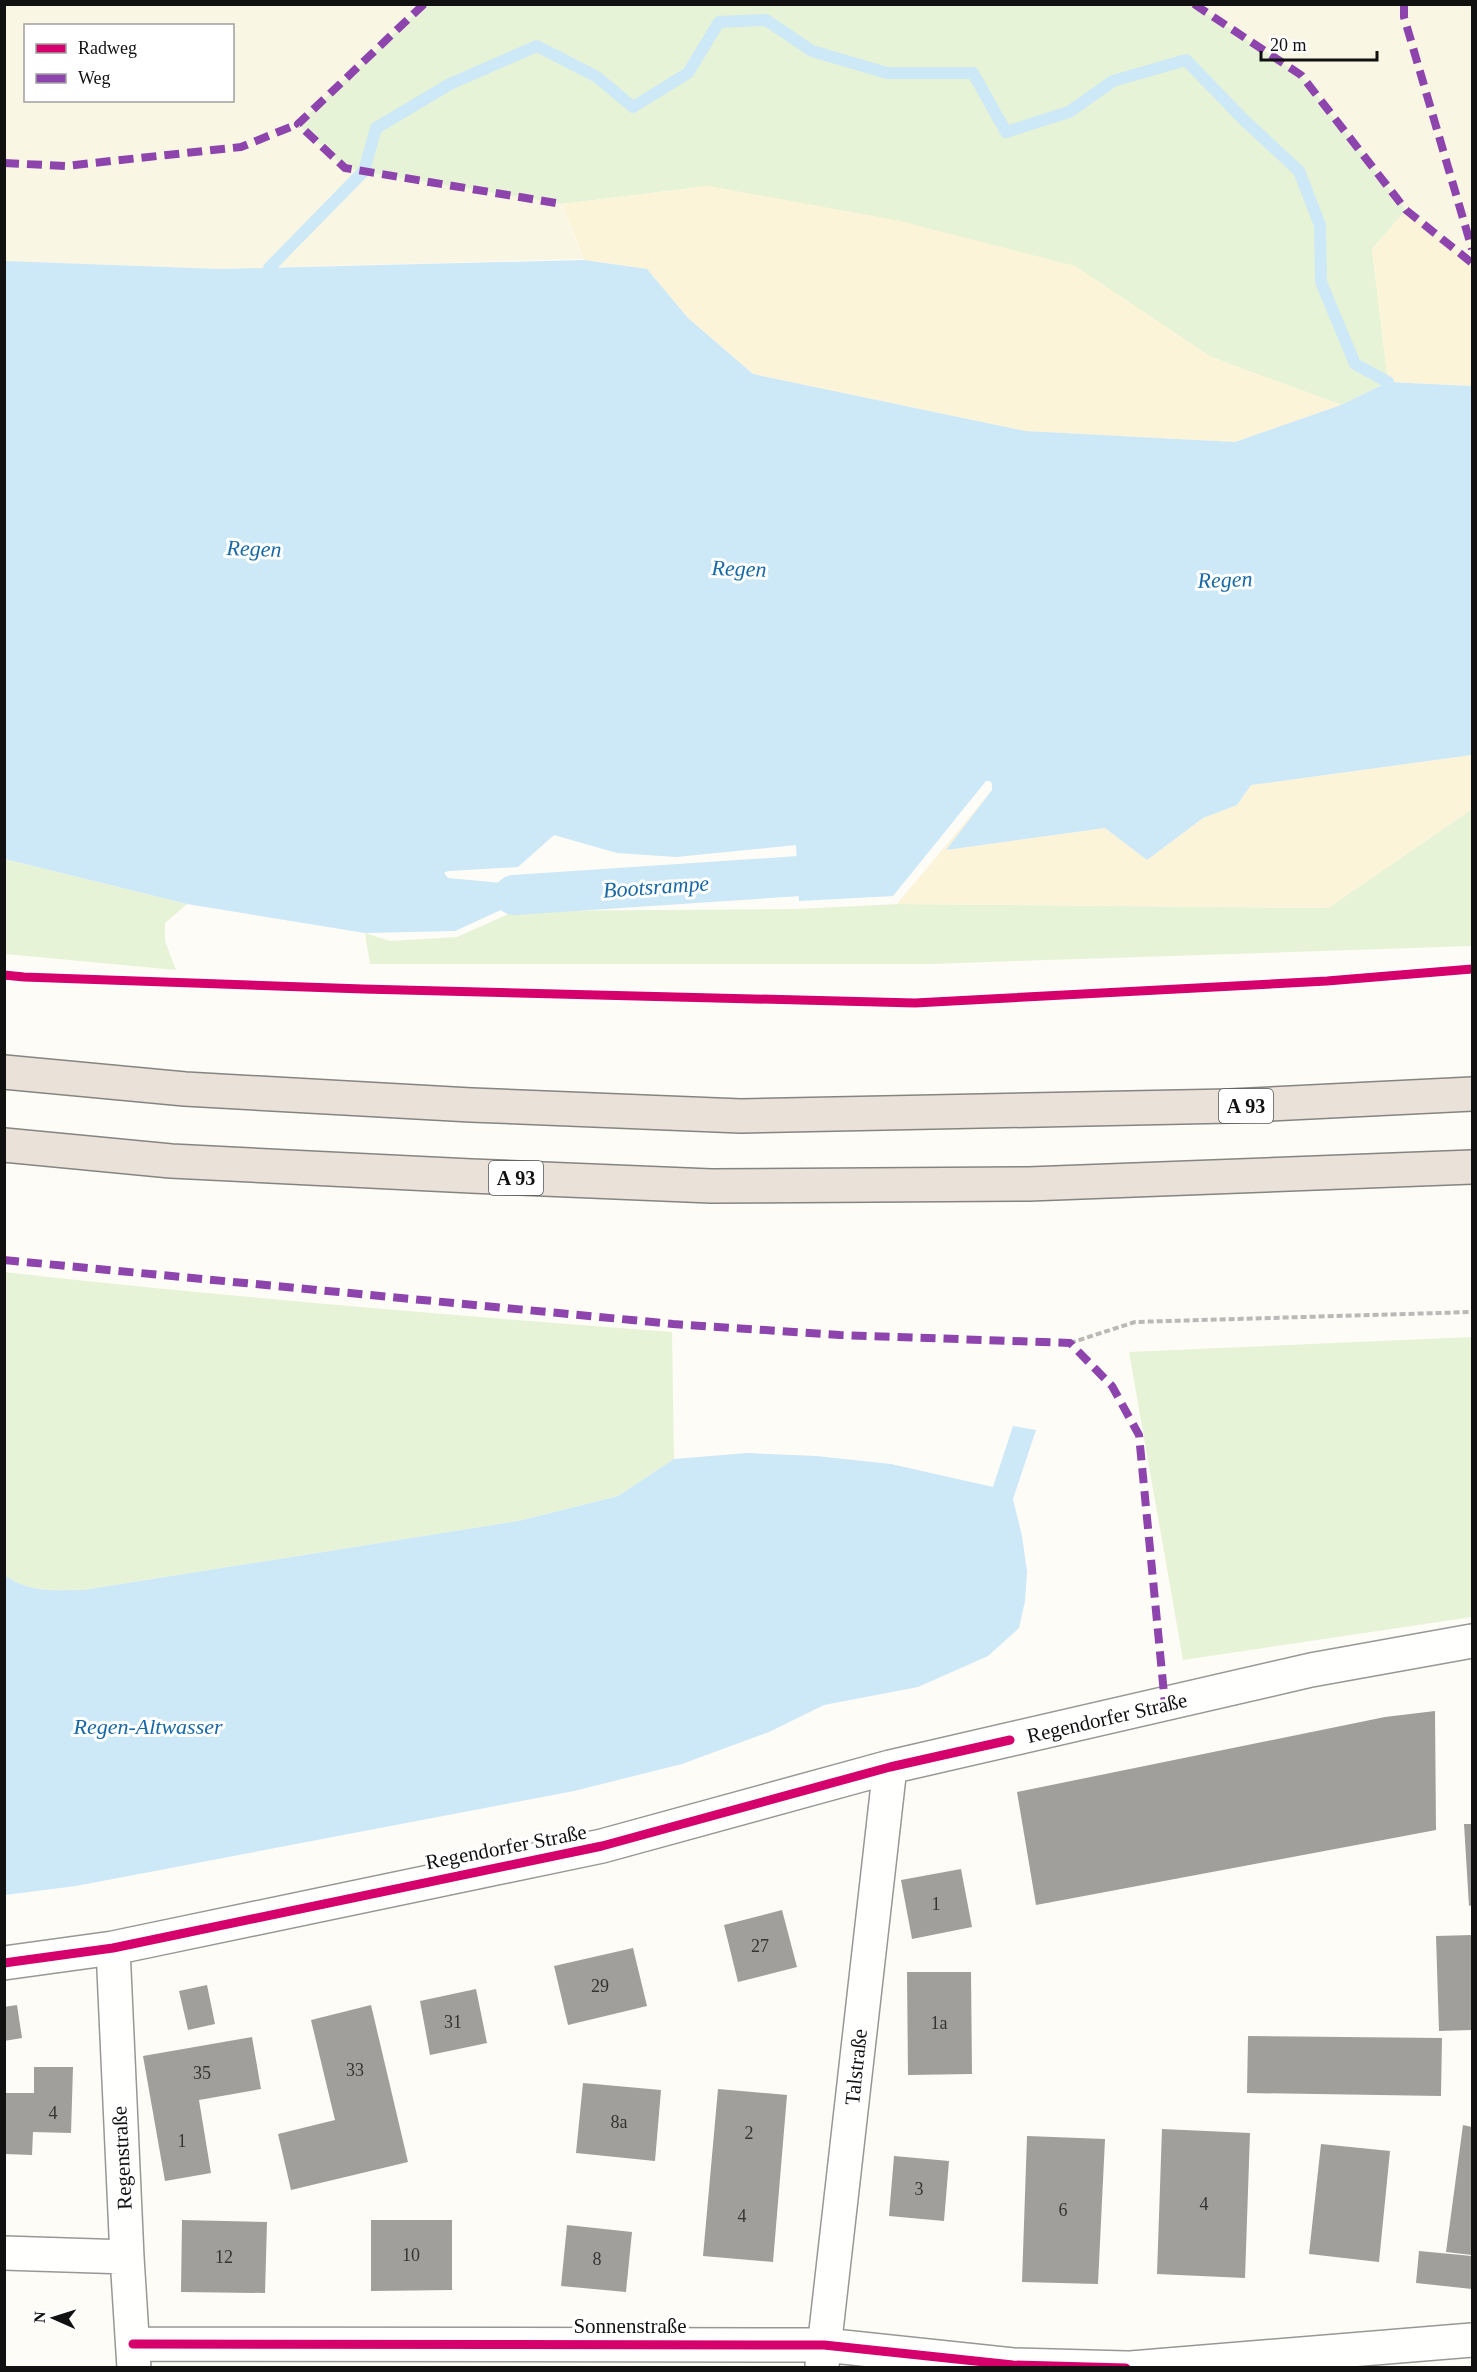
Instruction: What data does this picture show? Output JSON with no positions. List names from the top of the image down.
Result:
{
  "streets": {
    "highway": ["A 93"],
    "street": [
      "Regendorfer Straße",
      "Talstraße",
      "Regenstraße",
      "Sonnenstraße"
    ]
  },
  "crossings": [
    ["Regendorfer Straße", "Talstraße"],
    ["Regendorfer Straße", "Regenstraße"],
    ["Talstraße", "Sonnenstraße"],
    ["Regenstraße", "Sonnenstraße"]
  ],
  "water": ["Regen", "Bootsrampe", "Regen-Altwasser"],
  "house_numbers": [
    "1",
    "27",
    "29",
    "31",
    "1a",
    "33",
    "35",
    "4",
    "8a",
    "2",
    "1",
    "3",
    "4",
    "6",
    "4",
    "10",
    "12",
    "8"
  ],
  "legend": ["Radweg", "Weg"],
  "scale_bar": "20 m",
  "north": "left"
}
